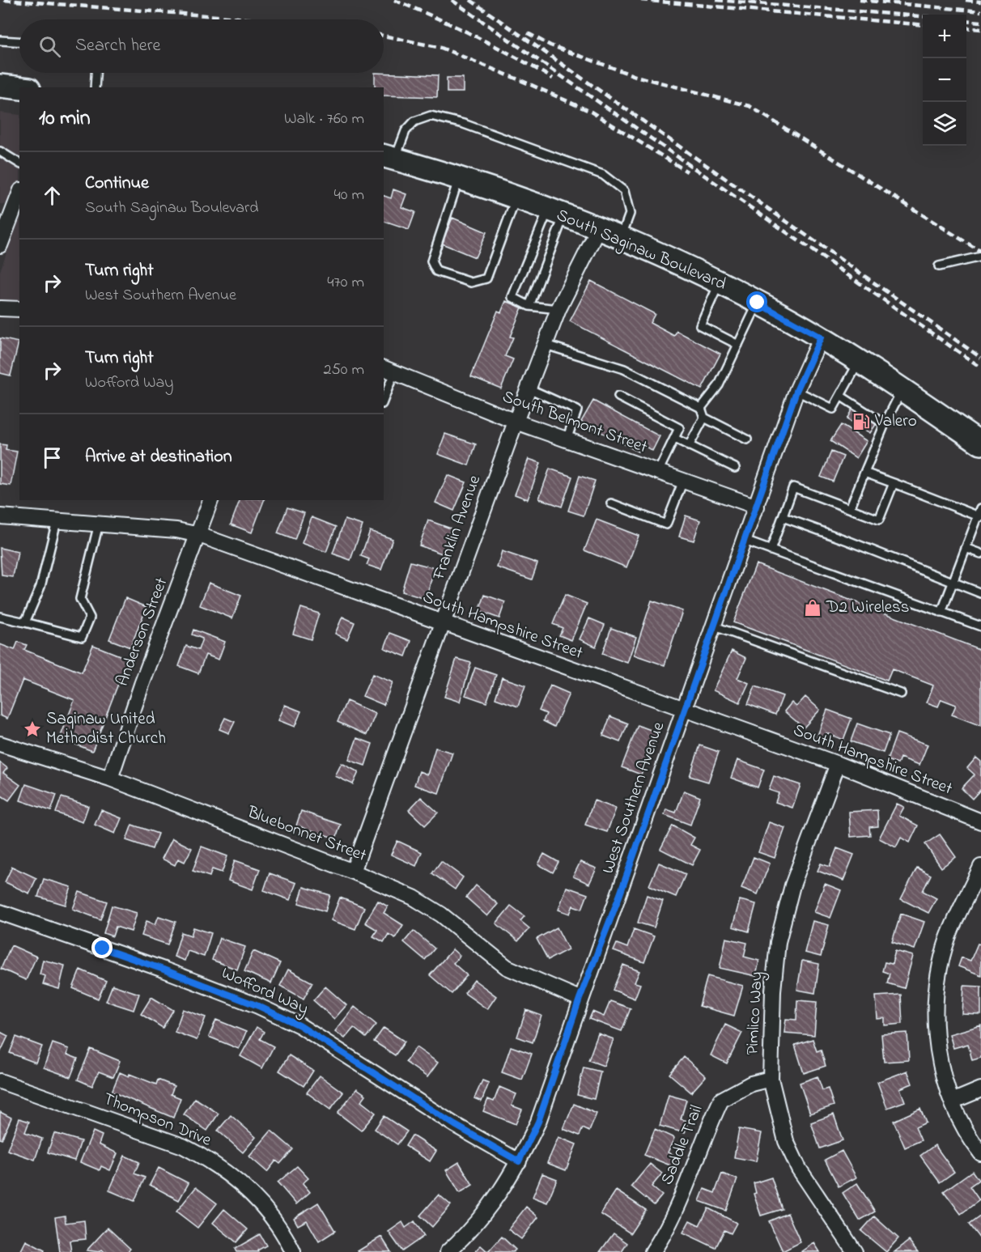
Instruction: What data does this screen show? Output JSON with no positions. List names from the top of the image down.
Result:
{
  "streets": {
    "main road": ["South Saginaw Boulevard"],
    "street": [
      "South Belmont Street",
      "Franklin Avenue",
      "South Hampshire Street",
      "Anderson Street",
      "West Southern Avenue",
      "Bluebonnet Street",
      "Wofford Way",
      "Pimlico Way",
      "Thompson Drive",
      "Saddle Trail"
    ]
  },
  "crossings": [
    ["South Saginaw Boulevard", "Franklin Avenue"],
    ["South Saginaw Boulevard", "West Southern Avenue"],
    ["South Belmont Street", "Franklin Avenue"],
    ["South Belmont Street", "West Southern Avenue"],
    ["Franklin Avenue", "South Hampshire Street"],
    ["Franklin Avenue", "Bluebonnet Street"],
    ["South Hampshire Street", "Anderson Street"],
    ["South Hampshire Street", "West Southern Avenue"],
    ["South Hampshire Street", "Pimlico Way"],
    ["Anderson Street", "Bluebonnet Street"],
    ["West Southern Avenue", "Bluebonnet Street"],
    ["West Southern Avenue", "Wofford Way"],
    ["Pimlico Way", "Saddle Trail"]
  ],
  "places": {
    "fuel station": ["Valero"],
    "shop": ["D2 Wireless"],
    "place": ["Saginaw United Methodist Church"]
  },
  "page": {
    "map_buttons": ["+", "−"],
    "search": "Search here",
    "heading": ["10 min", "Walk · 760 m"],
    "list": [
      ["Continue", "South Saginaw Boulevard", "40 m"],
      ["Turn right", "West Southern Avenue", "470 m"],
      ["Turn right", "Wofford Way", "250 m"],
      "Arrive at destination"
    ]
  }
}
